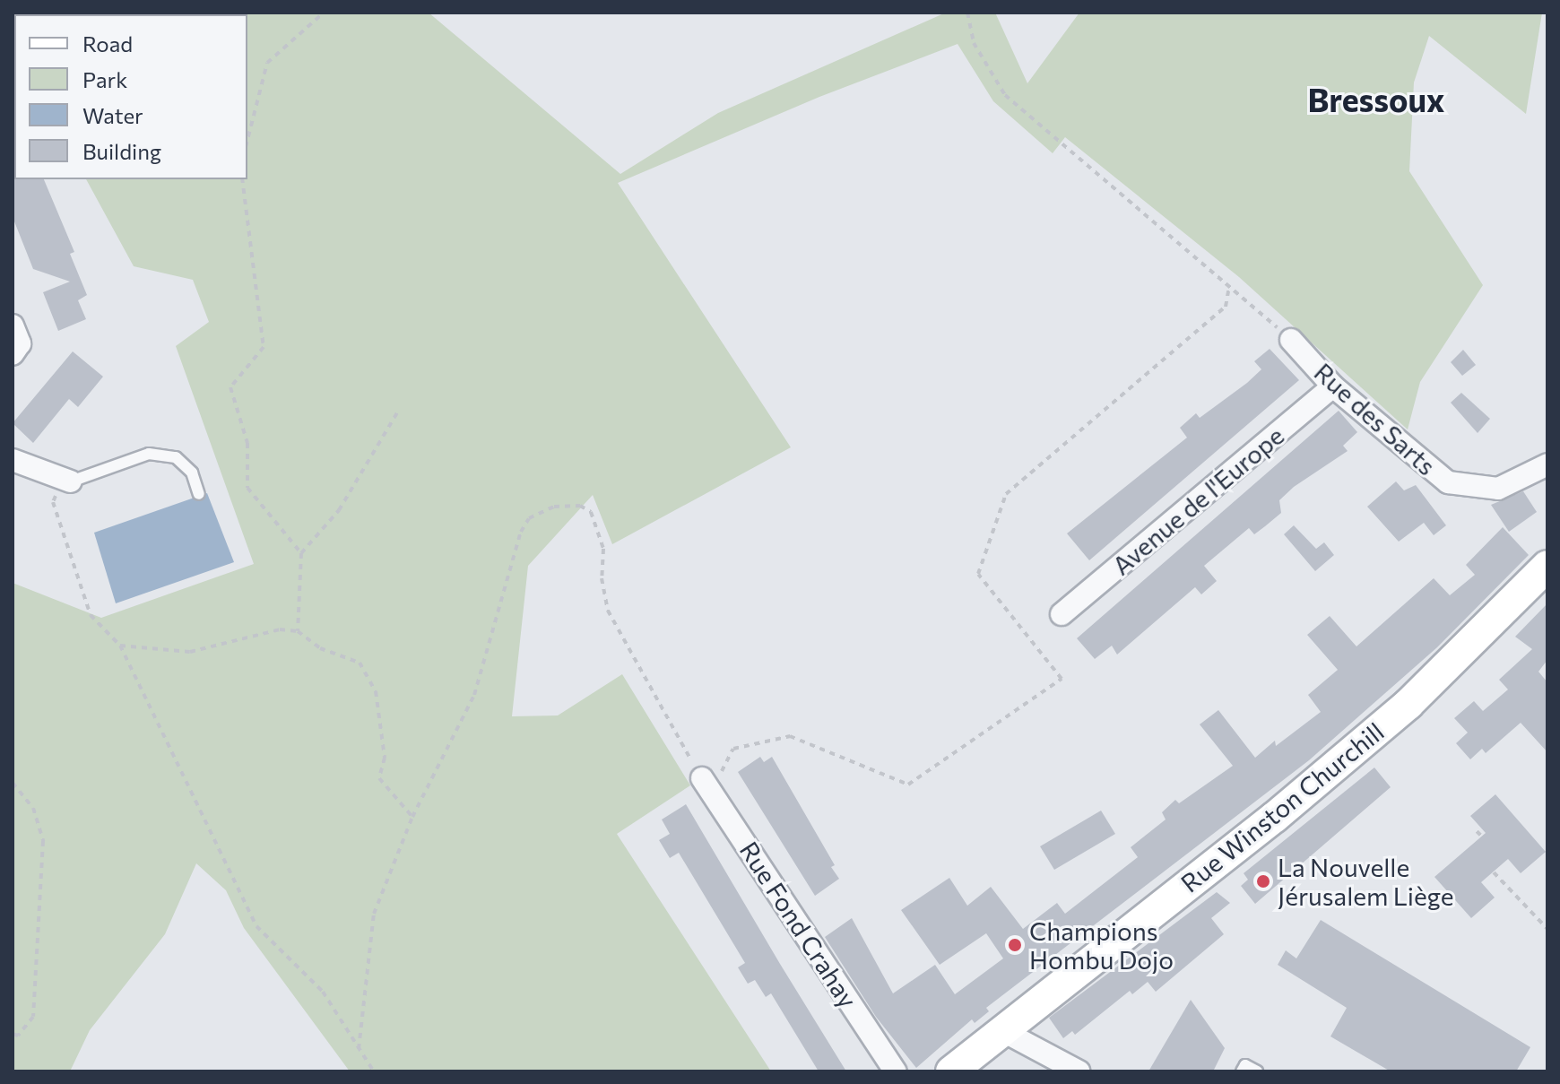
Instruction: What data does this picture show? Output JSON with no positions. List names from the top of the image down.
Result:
{
  "streets": {
    "main road": ["Rue Winston Churchill"],
    "street": ["Rue des Sarts", "Avenue de l'Europe", "Rue Fond Crahay"]
  },
  "crossings": [
    ["Rue des Sarts", "Avenue de l'Europe"]
  ],
  "districts": ["Bressoux"],
  "places": ["La Nouvelle Jérusalem Liège", "Champions Hombu Dojo"],
  "legend": [
    "Road",
    "Park",
    "Water",
    "Building"
  ]
}
